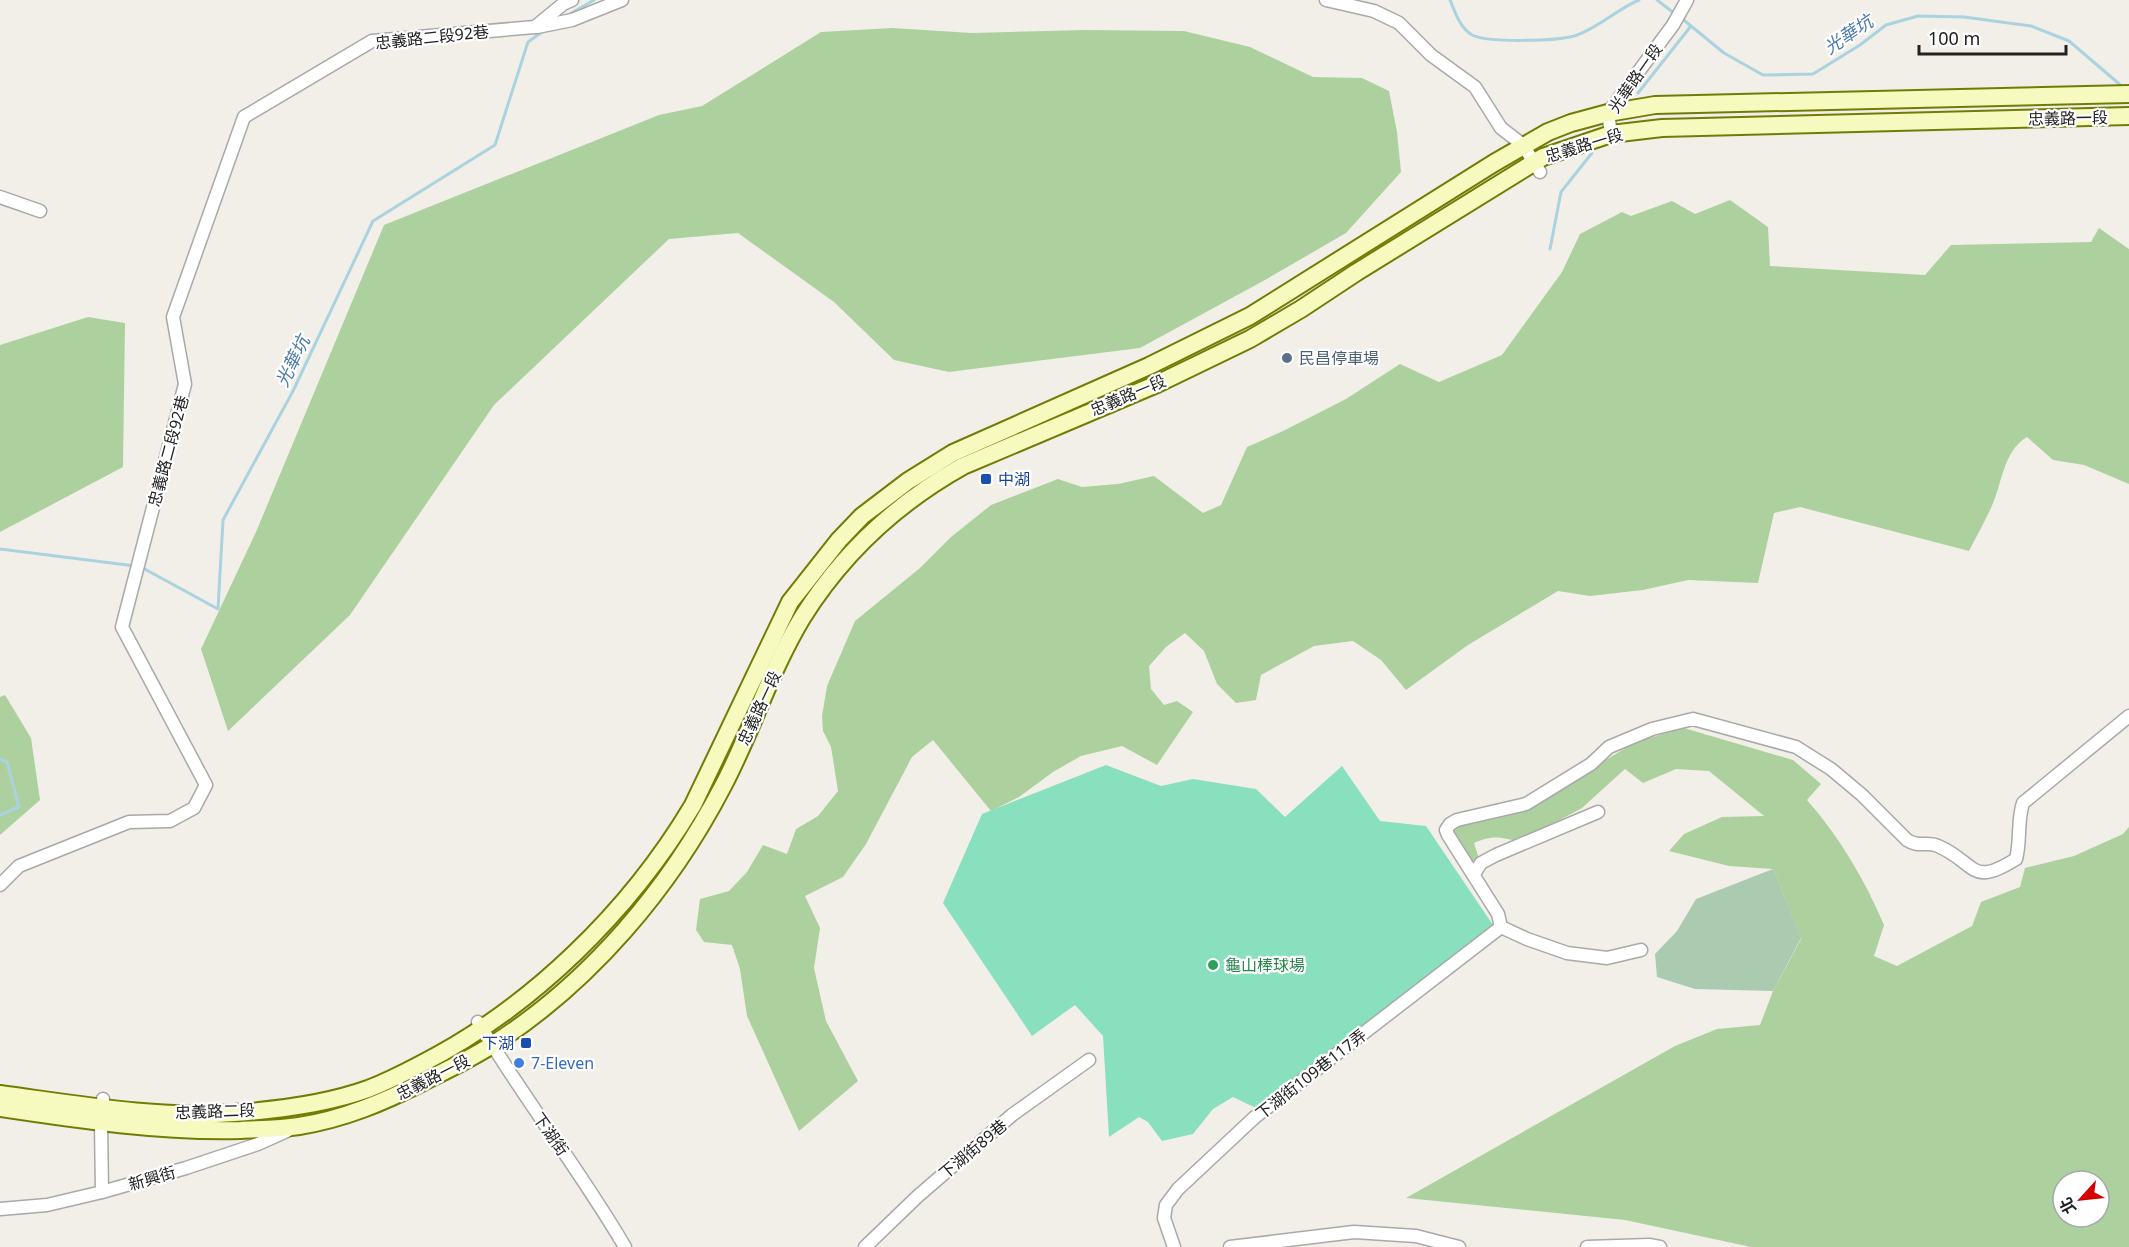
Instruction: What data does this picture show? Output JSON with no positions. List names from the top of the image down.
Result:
{
  "streets": {
    "main road": ["忠義路一段", "忠義路二段"],
    "street": [
      "忠義路二段92巷",
      "光華路一段",
      "下湖街109巷117弄",
      "下湖街",
      "下湖街89巷",
      "新興街"
    ]
  },
  "crossings": [
    ["光華路一段", "忠義路一段"],
    ["忠義路一段", "忠義路二段"],
    ["忠義路一段", "下湖街"],
    ["忠義路二段", "新興街"]
  ],
  "water": ["光華坑"],
  "places": {
    "other": ["民昌停車場", "龜山棒球場", "7-Eleven"],
    "transit": ["中湖", "下湖"]
  },
  "scale_bar": "100 m",
  "north": "bottom left"
}
